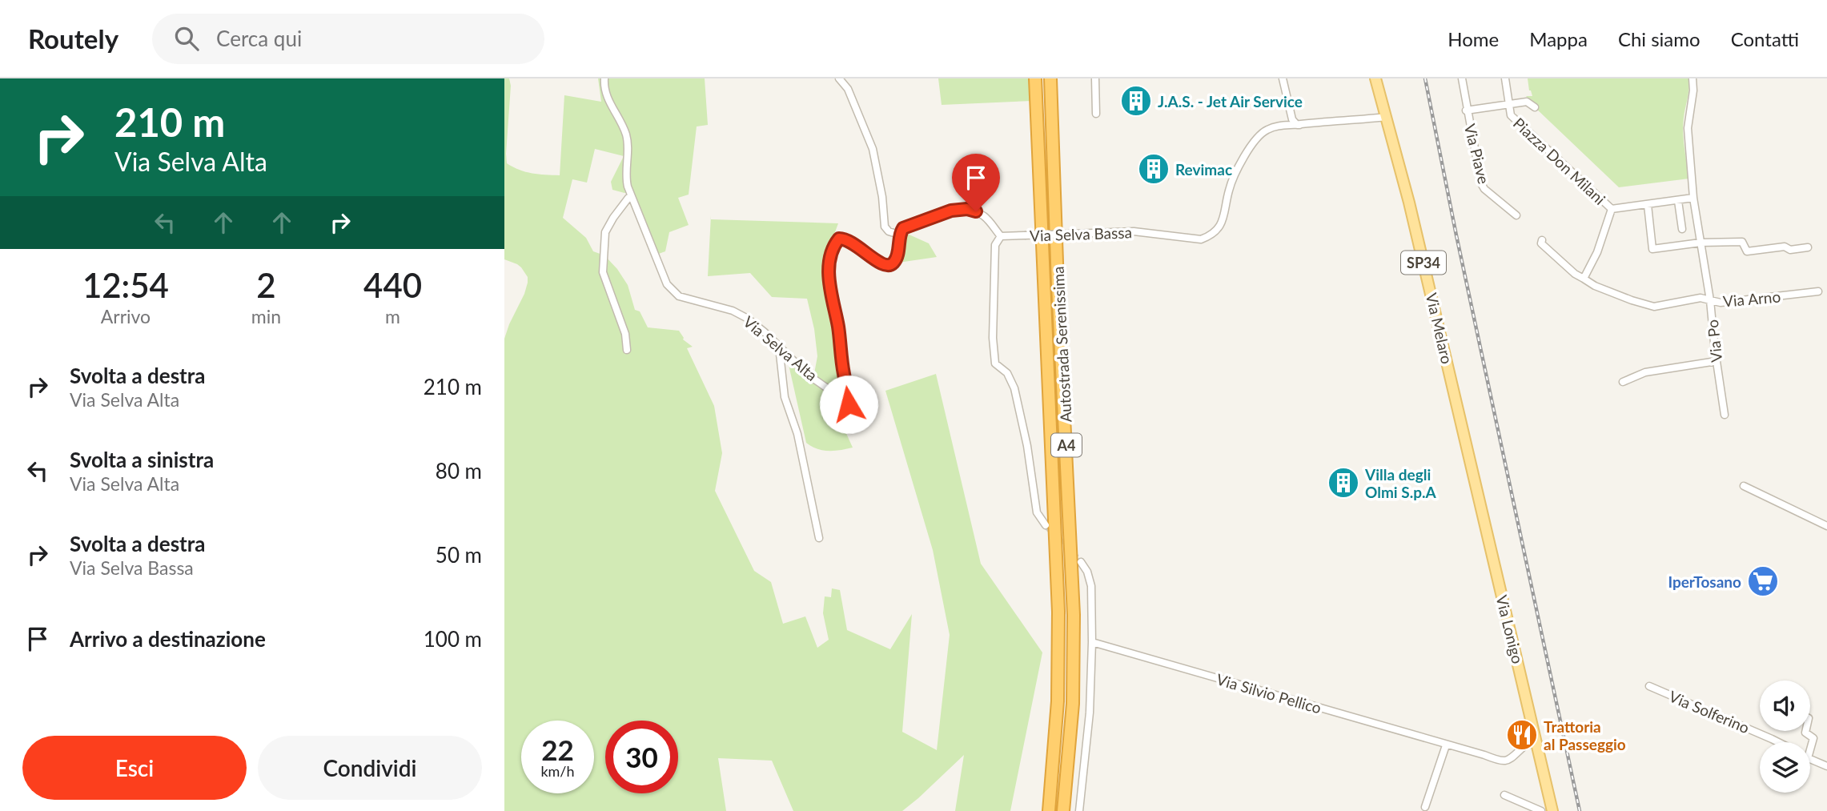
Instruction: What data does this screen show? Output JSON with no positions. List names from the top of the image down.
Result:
{
  "streets": {
    "highway": ["Autostrada Serenissima", "A4"],
    "main road": ["SP34", "Via Melaro", "Via Lonigo"],
    "street": [
      "Via Piave",
      "Piazza Don Milani",
      "Via Selva Bassa",
      "Via Arno",
      "Via Po",
      "Via Selva Alta",
      "Via Silvio Pellico",
      "Via Solferino"
    ]
  },
  "crossings": [
    ["Via Piave", "Piazza Don Milani"],
    ["Piazza Don Milani", "Via Arno"],
    ["Via Selva Bassa", "Via Melaro"],
    ["Via Arno", "Via Po"],
    ["Via Melaro", "Via Lonigo"],
    ["Via Lonigo", "Via Silvio Pellico"]
  ],
  "places": {
    "building": ["J.A.S. - Jet Air Service", "Revimac", "Villa degli Olmi S.p.A"],
    "supermarket": ["IperTosano"],
    "restaurant": ["Trattoria al Passeggio"]
  },
  "page": {
    "header": "Routely",
    "search": "Cerca qui",
    "nav": [
      "Home",
      "Mappa",
      "Chi siamo",
      "Contatti"
    ],
    "turn": ["210 m", "Via Selva Alta"],
    "eta": [
      "12:54",
      "Arrivo",
      "2",
      "min",
      "440",
      "m"
    ],
    "list": [
      {
        "name": "Svolta a destra",
        "note": "Via Selva Alta",
        "value": "210 m"
      },
      {
        "name": "Svolta a sinistra",
        "note": "Via Selva Alta",
        "value": "80 m"
      },
      {
        "name": "Svolta a destra",
        "note": "Via Selva Bassa",
        "value": "50 m"
      },
      {
        "name": "Arrivo a destinazione",
        "value": "100 m"
      }
    ],
    "speed": "22 km/h",
    "limit": "30",
    "buttons": ["Esci", "Condividi"]
  }
}
